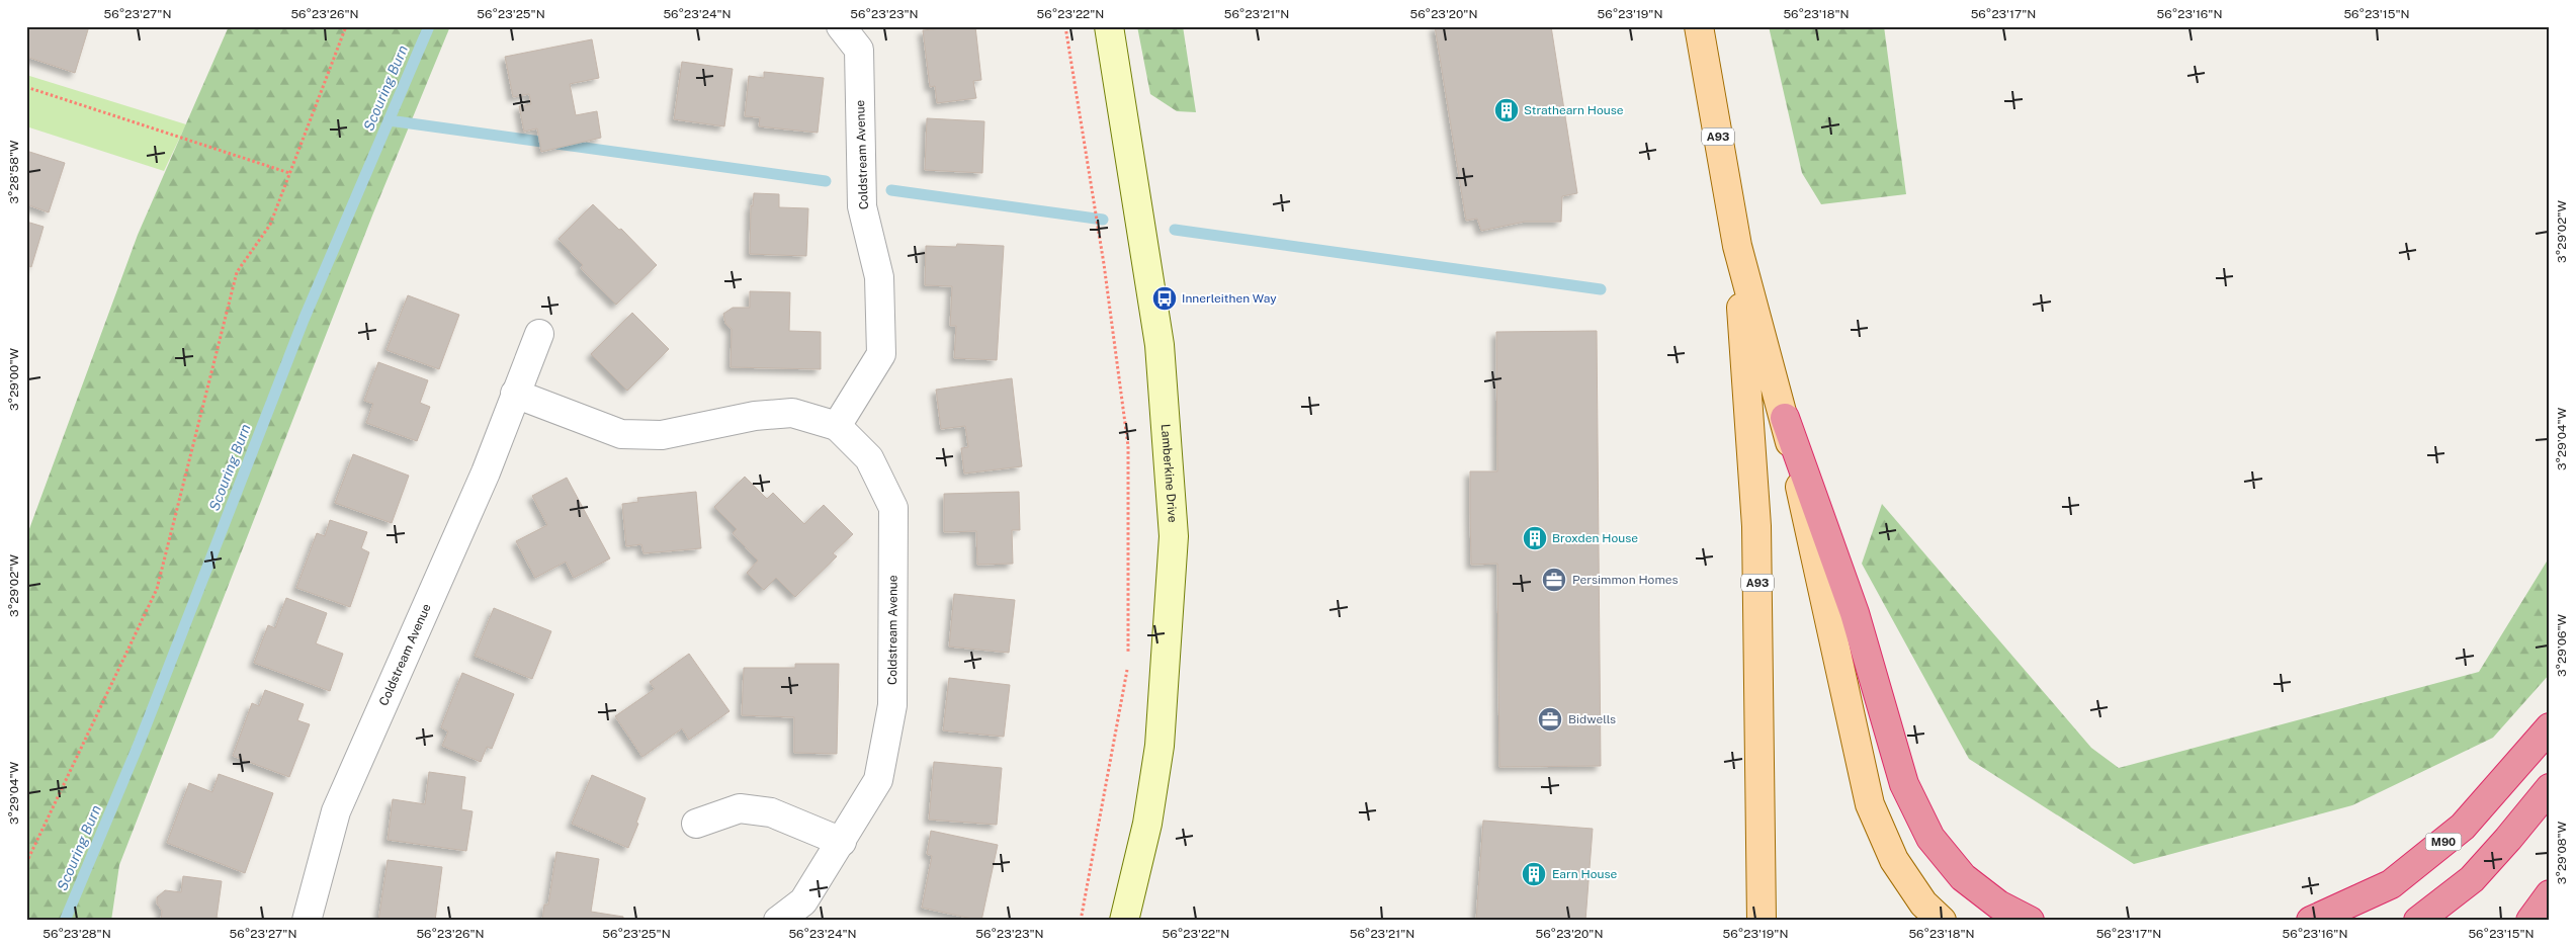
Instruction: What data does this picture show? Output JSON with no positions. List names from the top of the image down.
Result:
{
  "streets": {
    "highway": ["M90"],
    "main road": ["A93"],
    "street": ["Coldstream Avenue", "Lamberkine Drive"]
  },
  "water": ["Scouring Burn"],
  "places": {
    "building": ["Strathearn House", "Broxden House", "Earn House"],
    "bus stop": ["Innerleithen Way"],
    "office": ["Persimmon Homes", "Bidwells"]
  },
  "coordinates": [
    "56°23'27\"N",
    "56°23'26\"N",
    "56°23'25\"N",
    "56°23'24\"N",
    "56°23'23\"N",
    "56°23'22\"N",
    "56°23'21\"N",
    "56°23'20\"N",
    "56°23'19\"N",
    "56°23'18\"N",
    "56°23'17\"N",
    "56°23'16\"N",
    "56°23'15\"N",
    "3°28'58\"W",
    "3°29'02\"W",
    "3°29'00\"W",
    "3°29'04\"W",
    "3°29'06\"W",
    "3°29'08\"W",
    "56°23'28\"N"
  ]
}
